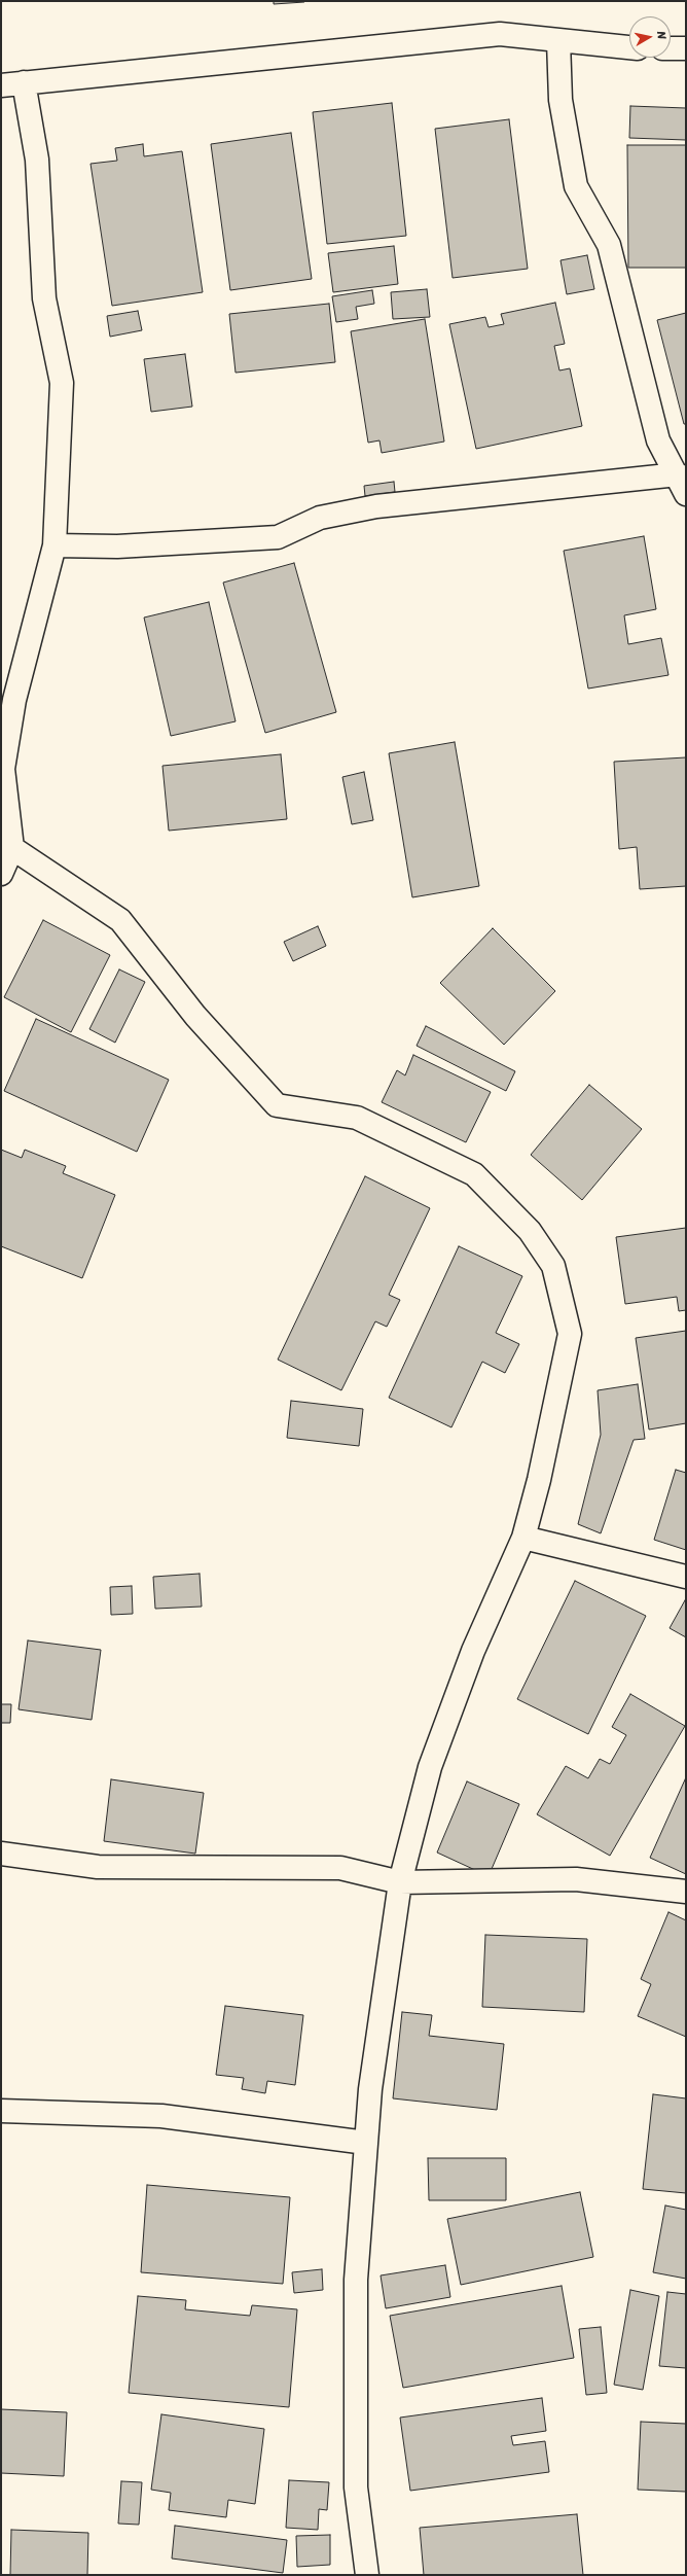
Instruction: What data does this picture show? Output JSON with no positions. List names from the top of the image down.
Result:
{
  "north": "right"
}
